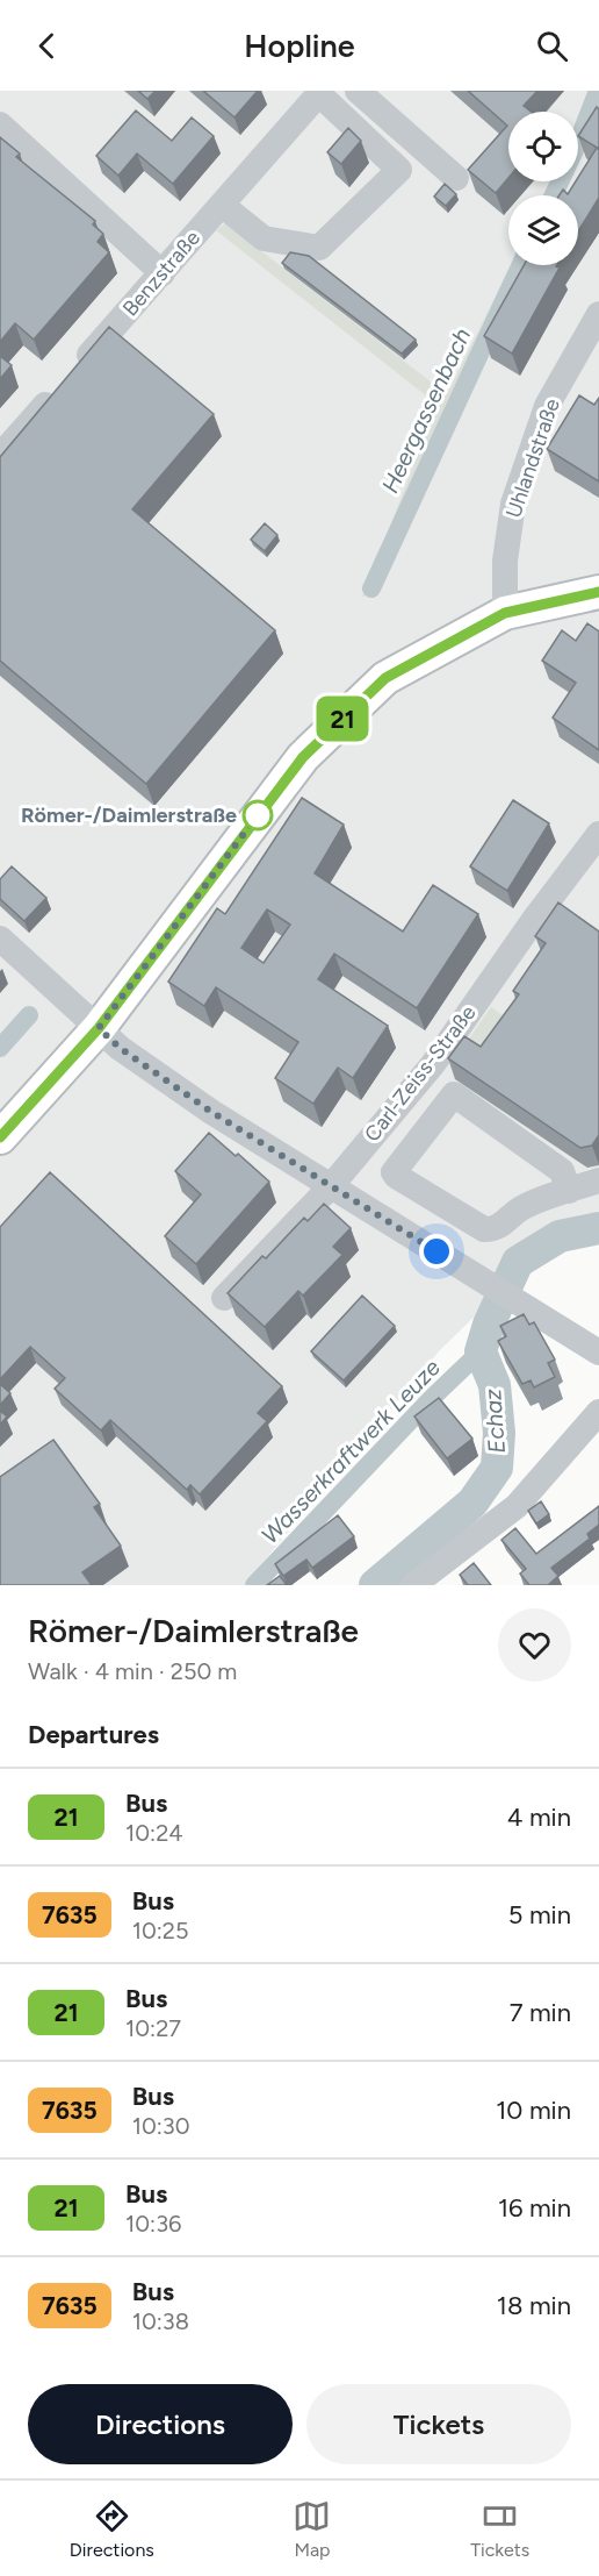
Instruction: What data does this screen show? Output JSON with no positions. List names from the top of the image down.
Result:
{
  "streets": {
    "street": ["Benzstraße", "Uhlandstraße", "Carl-Zeiss-Straße"]
  },
  "water": ["Heergassenbach", "Echaz", "Wasserkraftwerk Leuze"],
  "places": ["Römer-/Daimlerstraße"],
  "lines": ["bus line 21"],
  "page": {
    "header": "Hopline",
    "on_map": "21",
    "heading": [
      ["Römer-/Daimlerstraße", "Walk · 4 min · 250 m"],
      "Departures"
    ],
    "list": [
      {
        "mark": "21",
        "name": "Bus",
        "note": "10:24",
        "value": "4 min"
      },
      {
        "mark": "7635",
        "name": "Bus",
        "note": "10:25",
        "value": "5 min"
      },
      {
        "mark": "21",
        "name": "Bus",
        "note": "10:27",
        "value": "7 min"
      },
      {
        "mark": "7635",
        "name": "Bus",
        "note": "10:30",
        "value": "10 min"
      },
      {
        "mark": "21",
        "name": "Bus",
        "note": "10:36",
        "value": "16 min"
      },
      {
        "mark": "7635",
        "name": "Bus",
        "note": "10:38",
        "value": "18 min"
      }
    ],
    "buttons": ["Directions", "Tickets"],
    "tabs": ["Directions", "Map", "Tickets"]
  }
}
